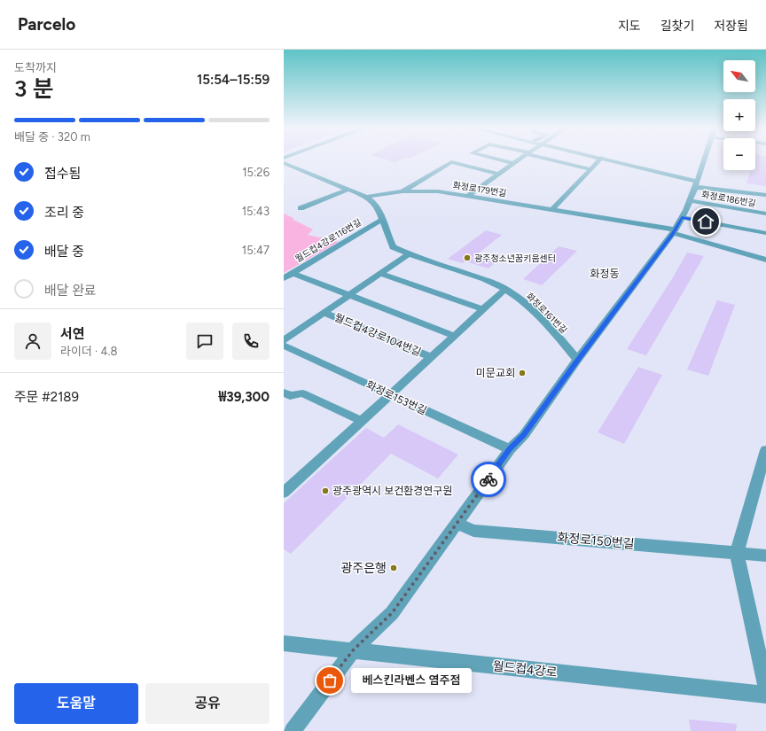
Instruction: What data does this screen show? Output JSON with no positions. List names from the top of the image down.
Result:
{
  "streets": {
    "street": [
      "화정로179번길",
      "화정로186번길",
      "월드컵4강로116번길",
      "화정로161번길",
      "월드컵4강로104번길",
      "화정로153번길",
      "화정로150번길",
      "월드컵4강로"
    ]
  },
  "crossings": [
    ["화정로179번길", "화정로161번길"],
    ["월드컵4강로116번길", "화정로161번길"],
    ["화정로161번길", "월드컵4강로104번길"],
    ["월드컵4강로104번길", "화정로153번길"]
  ],
  "districts": ["화정동"],
  "places": [
    "광주청소년꿈키움센터",
    "미문교회",
    "광주광역시 보건환경연구원",
    "광주은행",
    "베스킨라벤스 염주점"
  ],
  "north": "top left",
  "page": {
    "header": "Parcelo",
    "nav": ["지도", "길찾기", "저장됨"],
    "heading": ["3 분", "도착까지", "15:54–15:59"],
    "panel": [
      "서연",
      "라이더 · 4.8",
      "주문 #2189",
      "₩39,300"
    ],
    "map_buttons": ["+", "−"],
    "bar": "배달 중 · 320 m",
    "list": [
      ["접수됨", "15:26"],
      ["조리 중", "15:43"],
      ["배달 중", "15:47"],
      "배달 완료"
    ],
    "bubble": "베스킨라벤스 염주점",
    "buttons": ["도움말", "공유"]
  }
}
